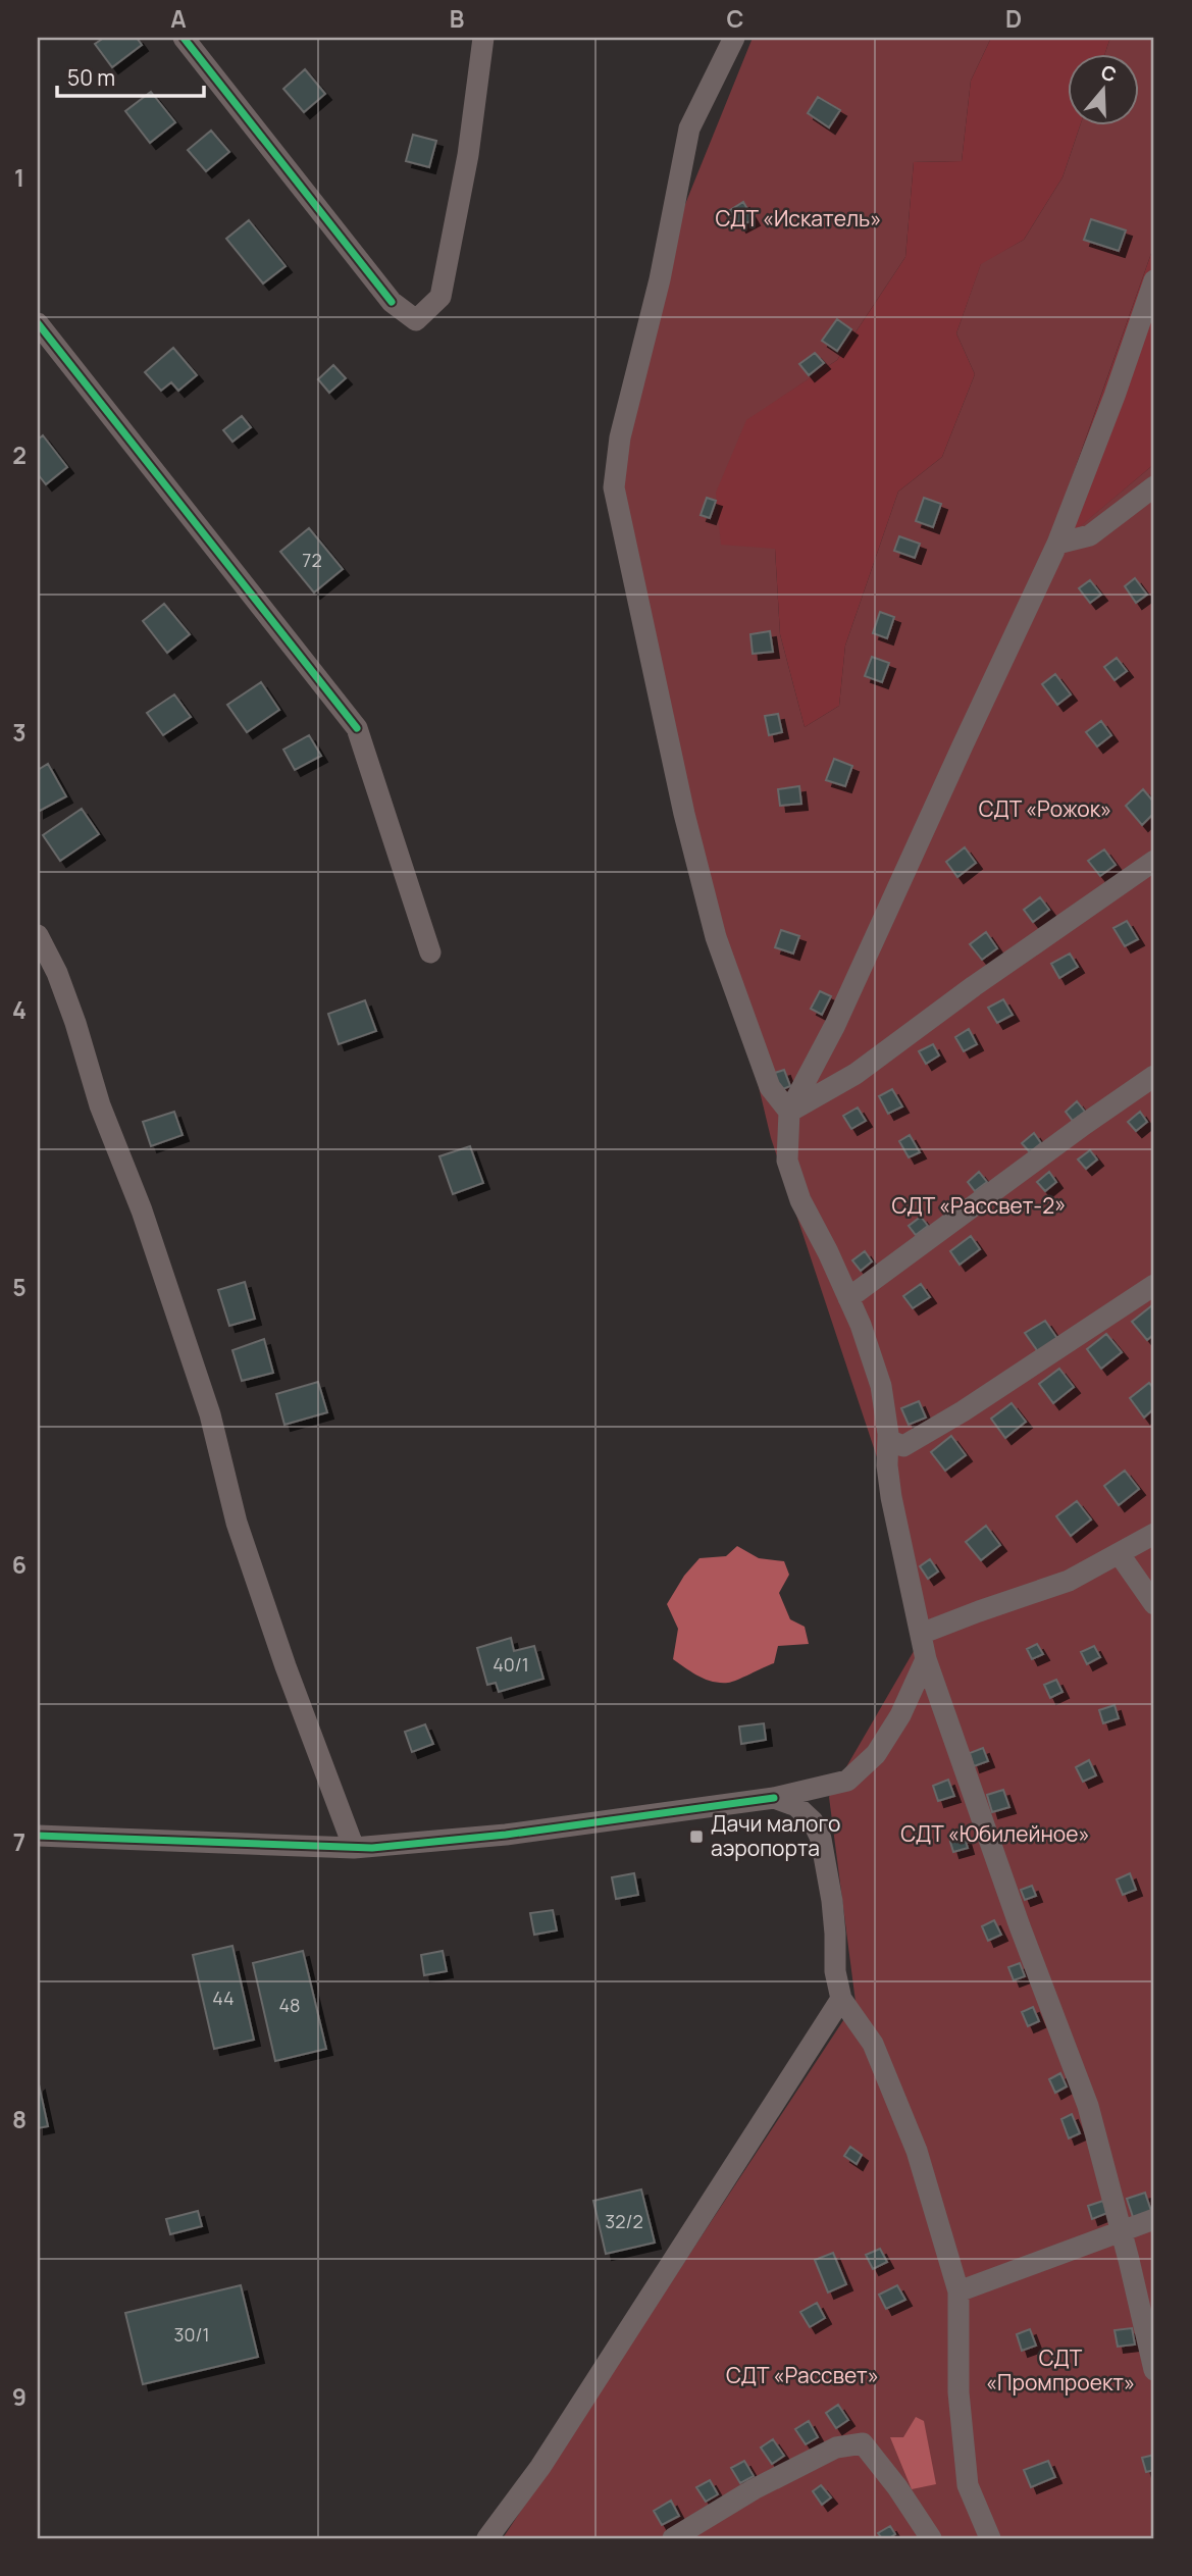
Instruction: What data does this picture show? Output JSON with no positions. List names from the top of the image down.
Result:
{
  "parks": [
    "СДТ «Искатель»",
    "СДТ «Рожок»",
    "СДТ «Рассвет-2»",
    "СДТ «Юбилейное»",
    "СДТ «Промпроект»",
    "СДТ «Рассвет»"
  ],
  "places": {
    "transit": ["Дачи малого аэропорта"]
  },
  "house_numbers": [
    "72",
    "40/1",
    "44",
    "48",
    "32/2",
    "30/1"
  ],
  "scale_bar": "50 m",
  "north": "top",
  "grid": {
    "columns": [
      "A",
      "B",
      "C",
      "D"
    ],
    "rows": [
      "1",
      "2",
      "3",
      "4",
      "5",
      "6",
      "7",
      "8",
      "9"
    ]
  }
}
